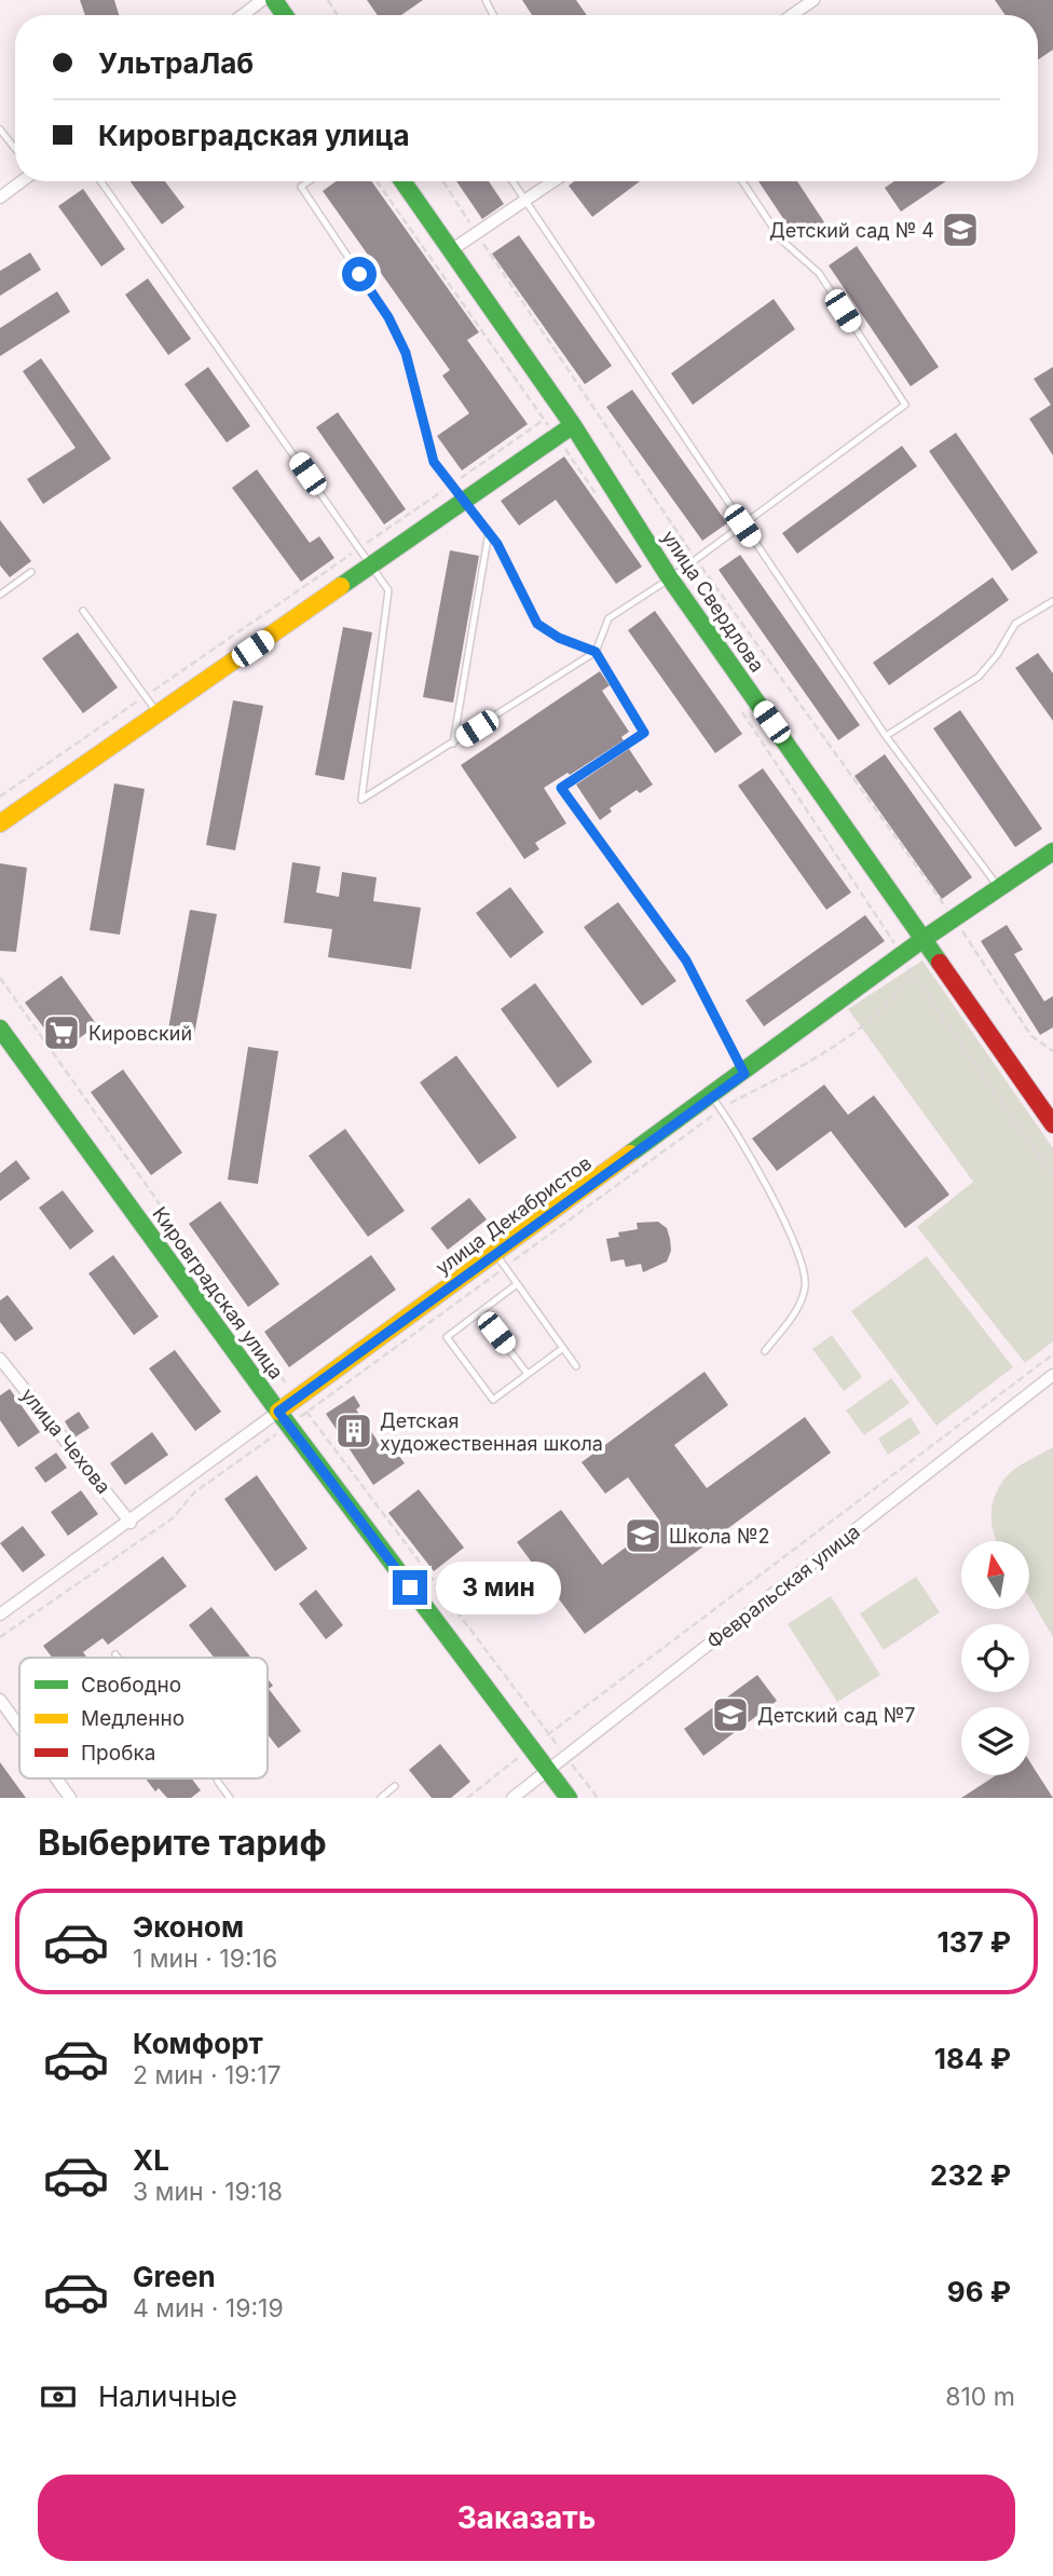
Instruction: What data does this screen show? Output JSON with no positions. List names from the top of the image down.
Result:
{
  "streets": {
    "street": [
      "улица Свердлова",
      "улица Декабристов",
      "Кировградская улица",
      "улица Чехова",
      "Февральская улица"
    ]
  },
  "crossings": [
    ["улица Свердлова", "улица Декабристов"],
    ["улица Декабристов", "Кировградская улица"],
    ["улица Декабристов", "улица Чехова"],
    ["Кировградская улица", "Февральская улица"]
  ],
  "places": {
    "school or university": ["Детский сад № 4", "Школа №2", "Детский сад №7"],
    "supermarket": ["Кировский"],
    "building": ["Детская художественная школа"]
  },
  "legend": ["Свободно", "Медленно", "Пробка"],
  "north": "top",
  "page": {
    "banner": ["УльтраЛаб", "Кировградская улица"],
    "bubble": "3 мин",
    "heading": "Выберите тариф",
    "list": [
      {
        "name": "Эконом",
        "note": "1 мин · 19:16",
        "value": "137 ₽"
      },
      {
        "name": "Комфорт",
        "note": "2 мин · 19:17",
        "value": "184 ₽"
      },
      {
        "name": "XL",
        "note": "3 мин · 19:18",
        "value": "232 ₽"
      },
      {
        "name": "Green",
        "note": "4 мин · 19:19",
        "value": "96 ₽"
      }
    ],
    "pay": ["Наличные", "810 m"],
    "buttons": "Заказать"
  }
}
